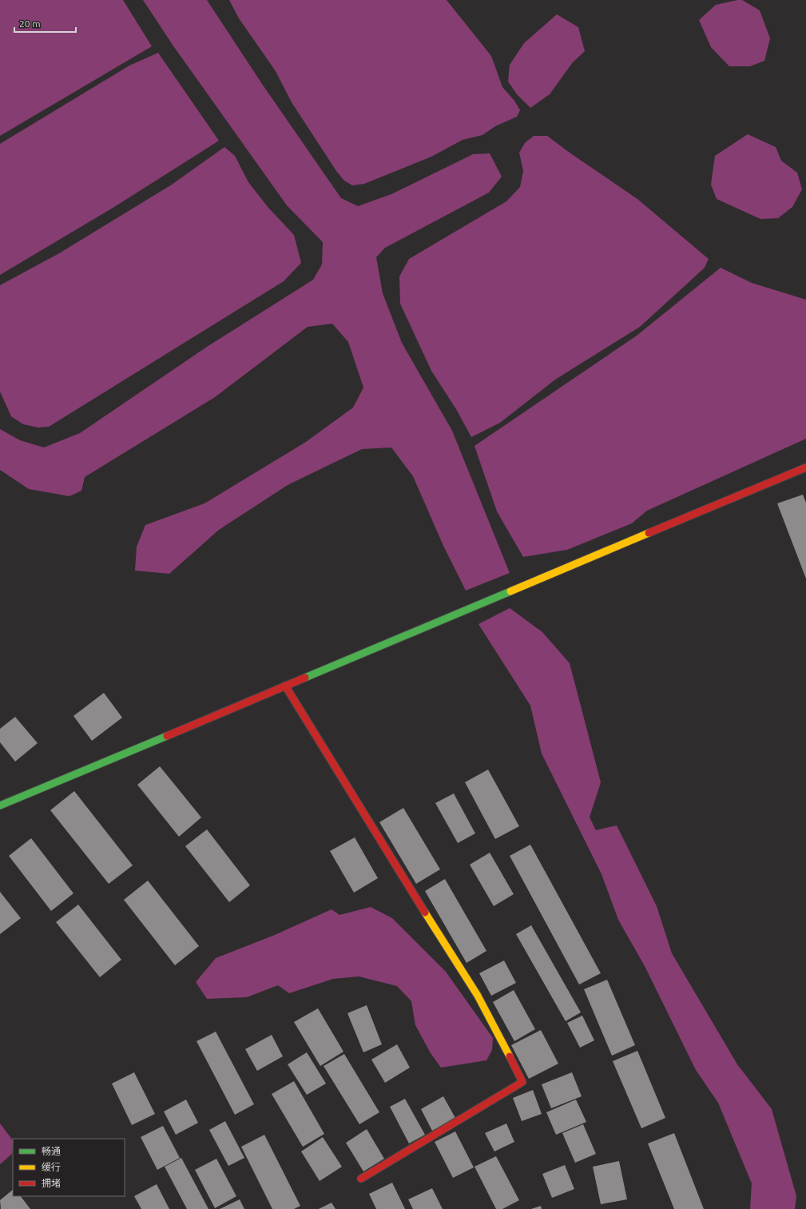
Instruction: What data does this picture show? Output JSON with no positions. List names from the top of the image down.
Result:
{
  "legend": ["畅通", "缓行", "拥堵"],
  "scale_bar": "20 m"
}
